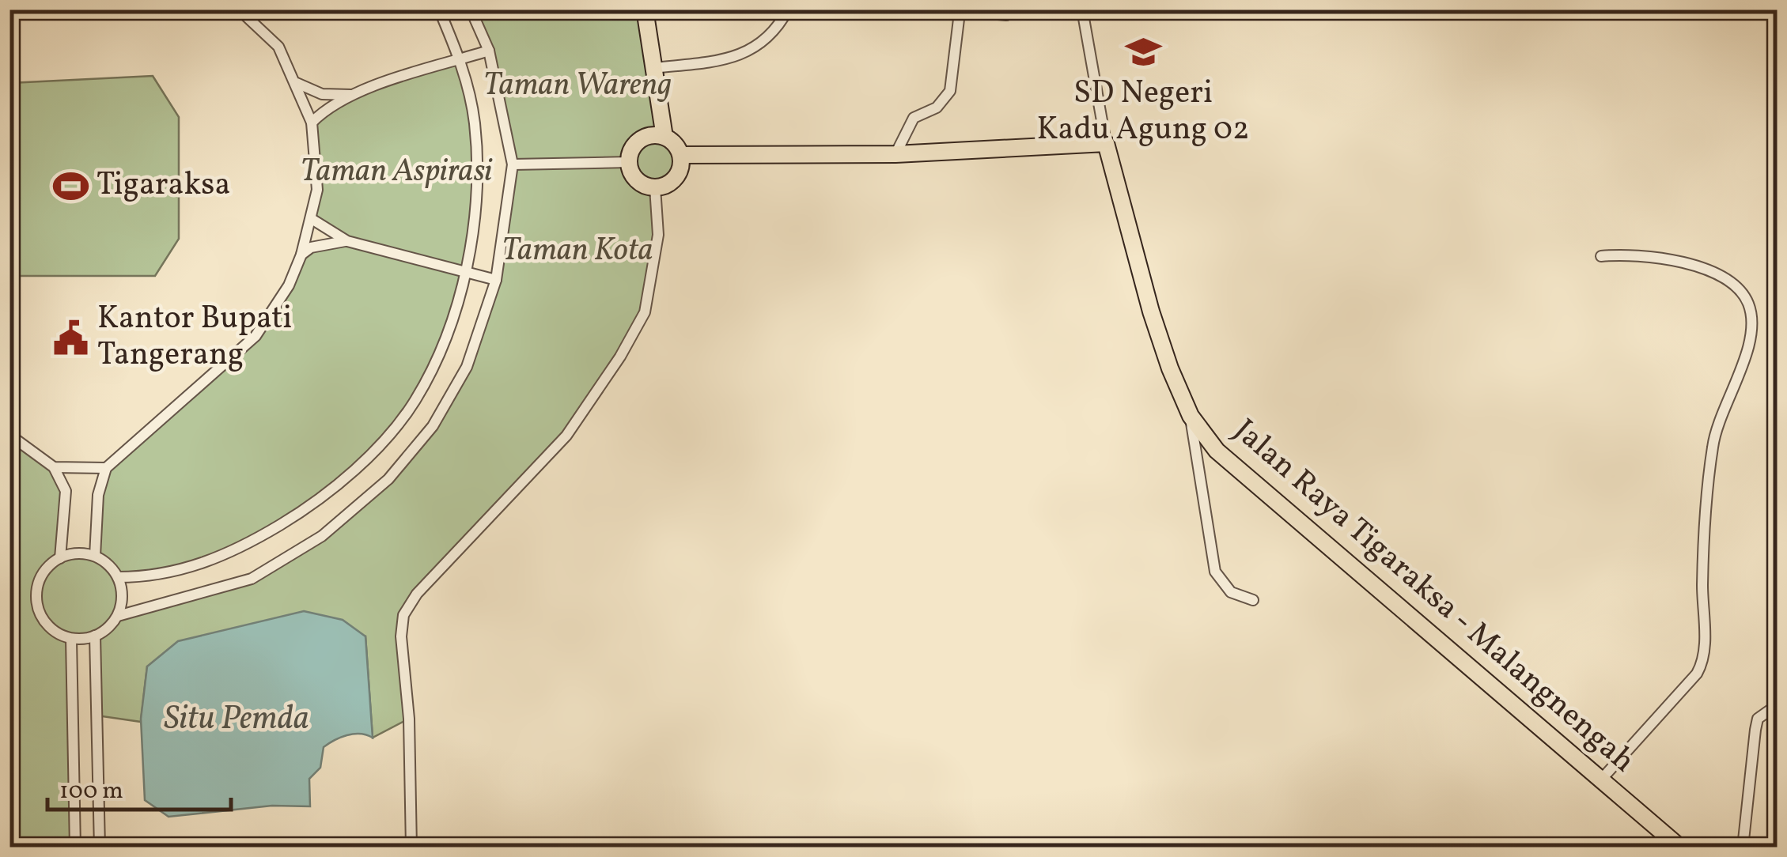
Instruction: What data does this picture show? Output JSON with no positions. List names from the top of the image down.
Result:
{
  "streets": {
    "main road": ["Jalan Raya Tigaraksa - Malangnengah"]
  },
  "water": ["Situ Pemda"],
  "parks": ["Taman Wareng", "Taman Aspirasi", "Taman Kota"],
  "places": {
    "school or university": ["SD Negeri Kadu Agung 02"],
    "sports": ["Tigaraksa"],
    "public building": ["Kantor Bupati Tangerang"]
  },
  "scale_bar": "100 m"
}
